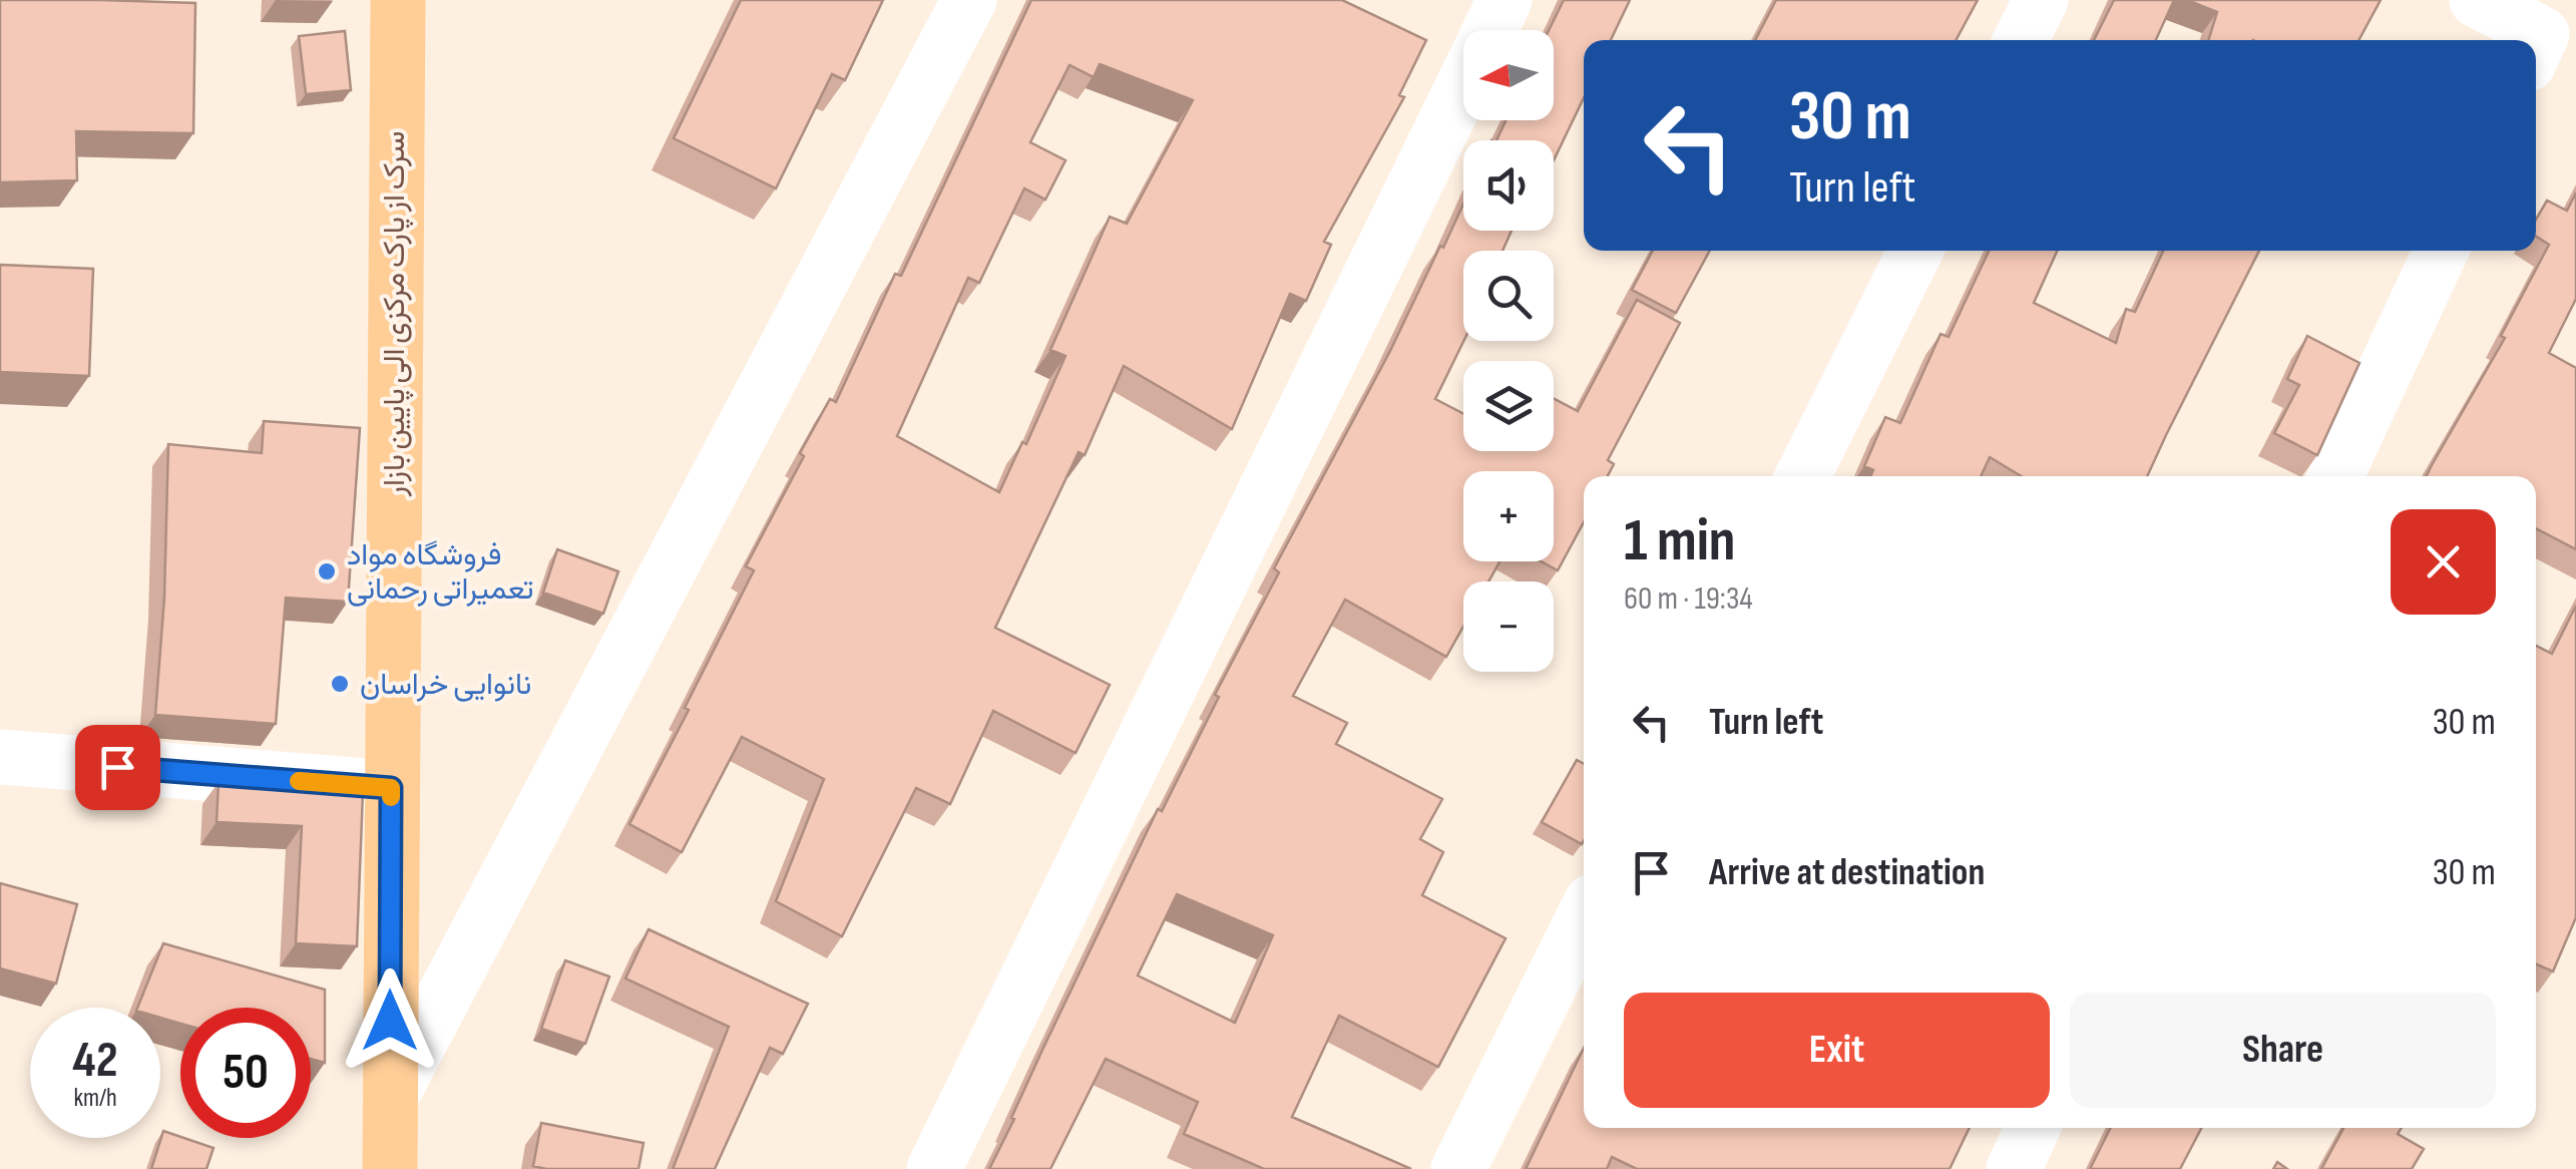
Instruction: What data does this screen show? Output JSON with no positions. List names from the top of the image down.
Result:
{
  "streets": {
    "main road": ["سرک از پارک مرکزی الی پایین بازار"]
  },
  "places": ["فروشگاه مواد تعمیراتی رحمانی", "نانوایی خراسان"],
  "north": "left",
  "page": {
    "map_buttons": ["+", "−"],
    "turn": ["30 m", "Turn left"],
    "heading": ["1 min", "60 m · 19:34"],
    "list": [
      {
        "name": "Turn left",
        "value": "30 m"
      },
      {
        "name": "Arrive at destination",
        "value": "30 m"
      }
    ],
    "buttons": ["Exit", "Share"],
    "speed": "42 km/h",
    "limit": "50"
  }
}
